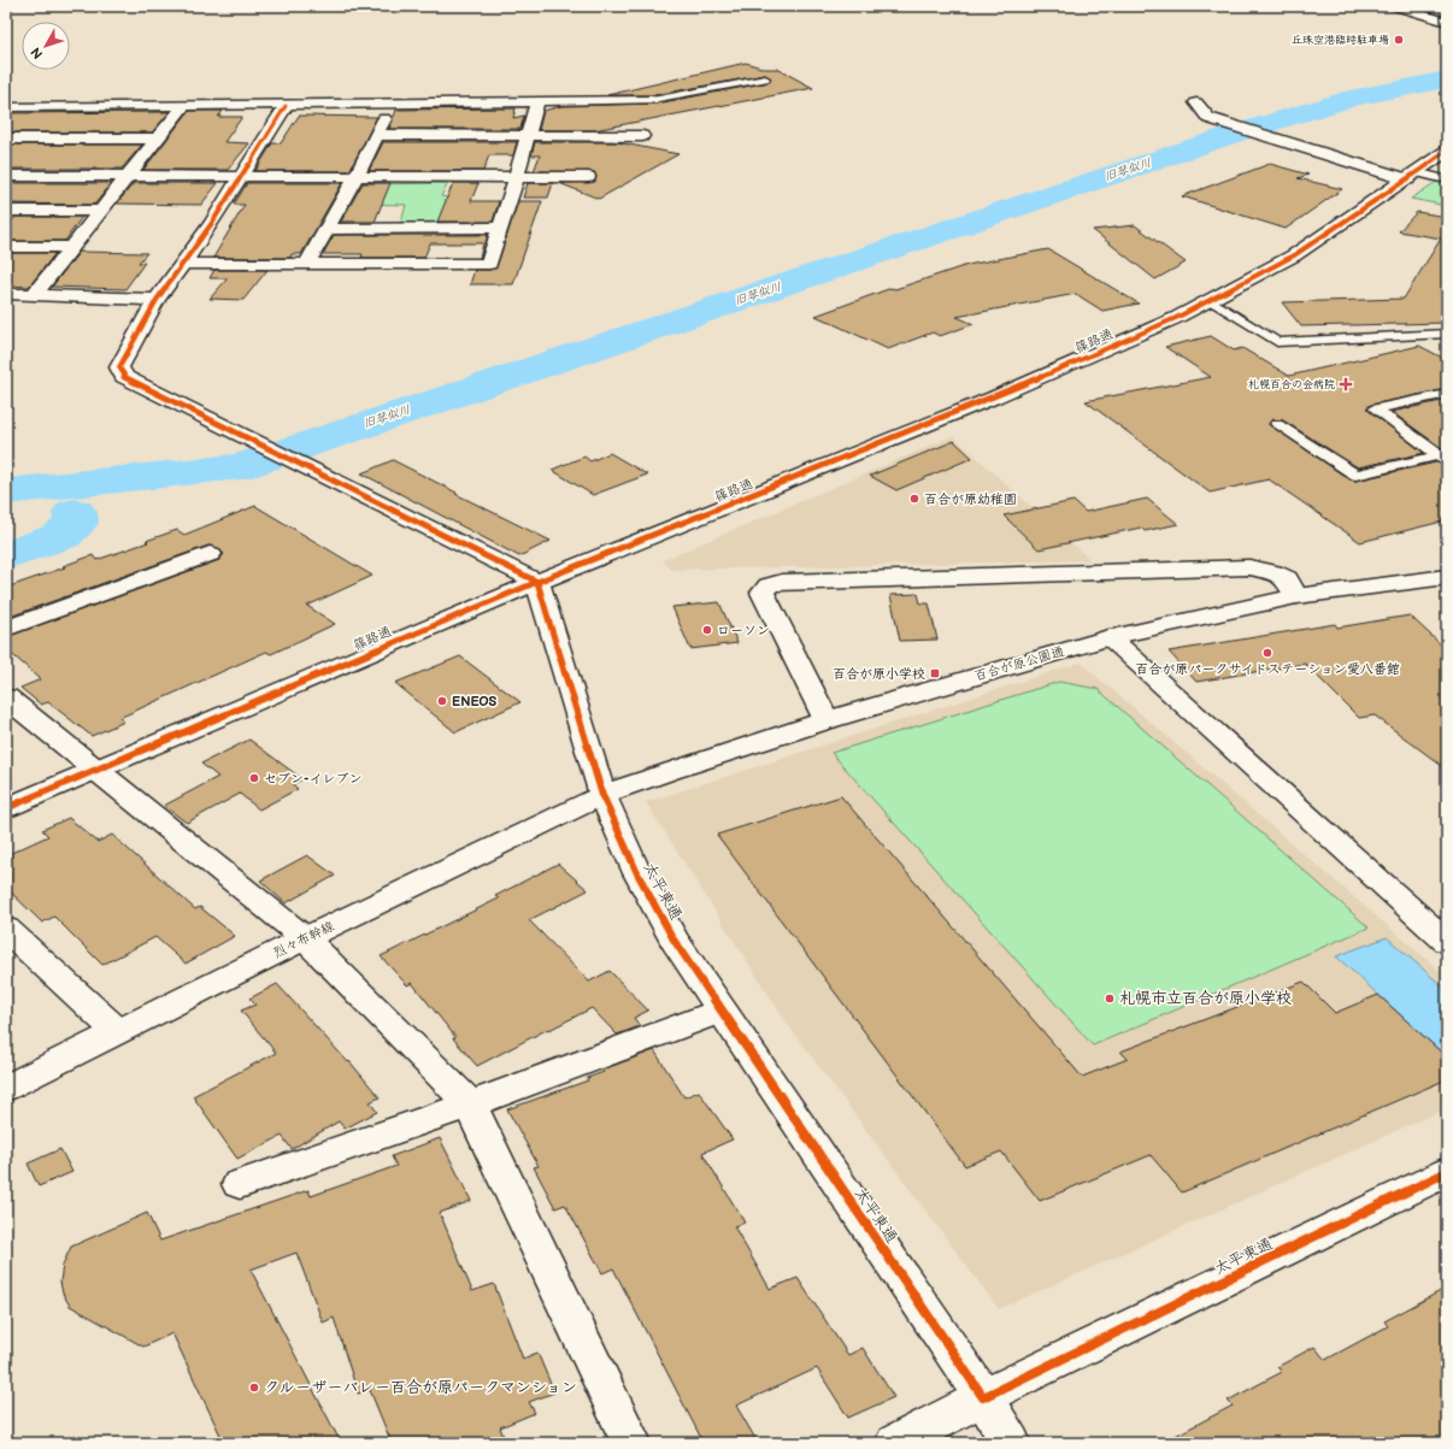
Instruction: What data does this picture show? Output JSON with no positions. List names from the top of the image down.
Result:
{
  "streets": {
    "street": [
      "篠路通",
      "百合が原公園通",
      "太平東通",
      "烈々布幹線"
    ]
  },
  "crossings": [
    ["篠路通", "太平東通"],
    ["百合が原公園通", "太平東通"],
    ["百合が原公園通", "烈々布幹線"],
    ["太平東通", "烈々布幹線"]
  ],
  "water": ["旧琴似川"],
  "places": {
    "other": [
      "丘珠空港臨時駐車場",
      "百合が原幼稚園",
      "ローソン",
      "百合が原パークサイドステーション愛八番館",
      "ENEOS",
      "セブン-イレブン",
      "札幌市立百合が原小学校",
      "クルーザーバレー百合が原パークマンション"
    ],
    "health": ["札幌百合の会病院"],
    "transit": ["百合が原小学校"]
  },
  "north": "bottom left"
}
